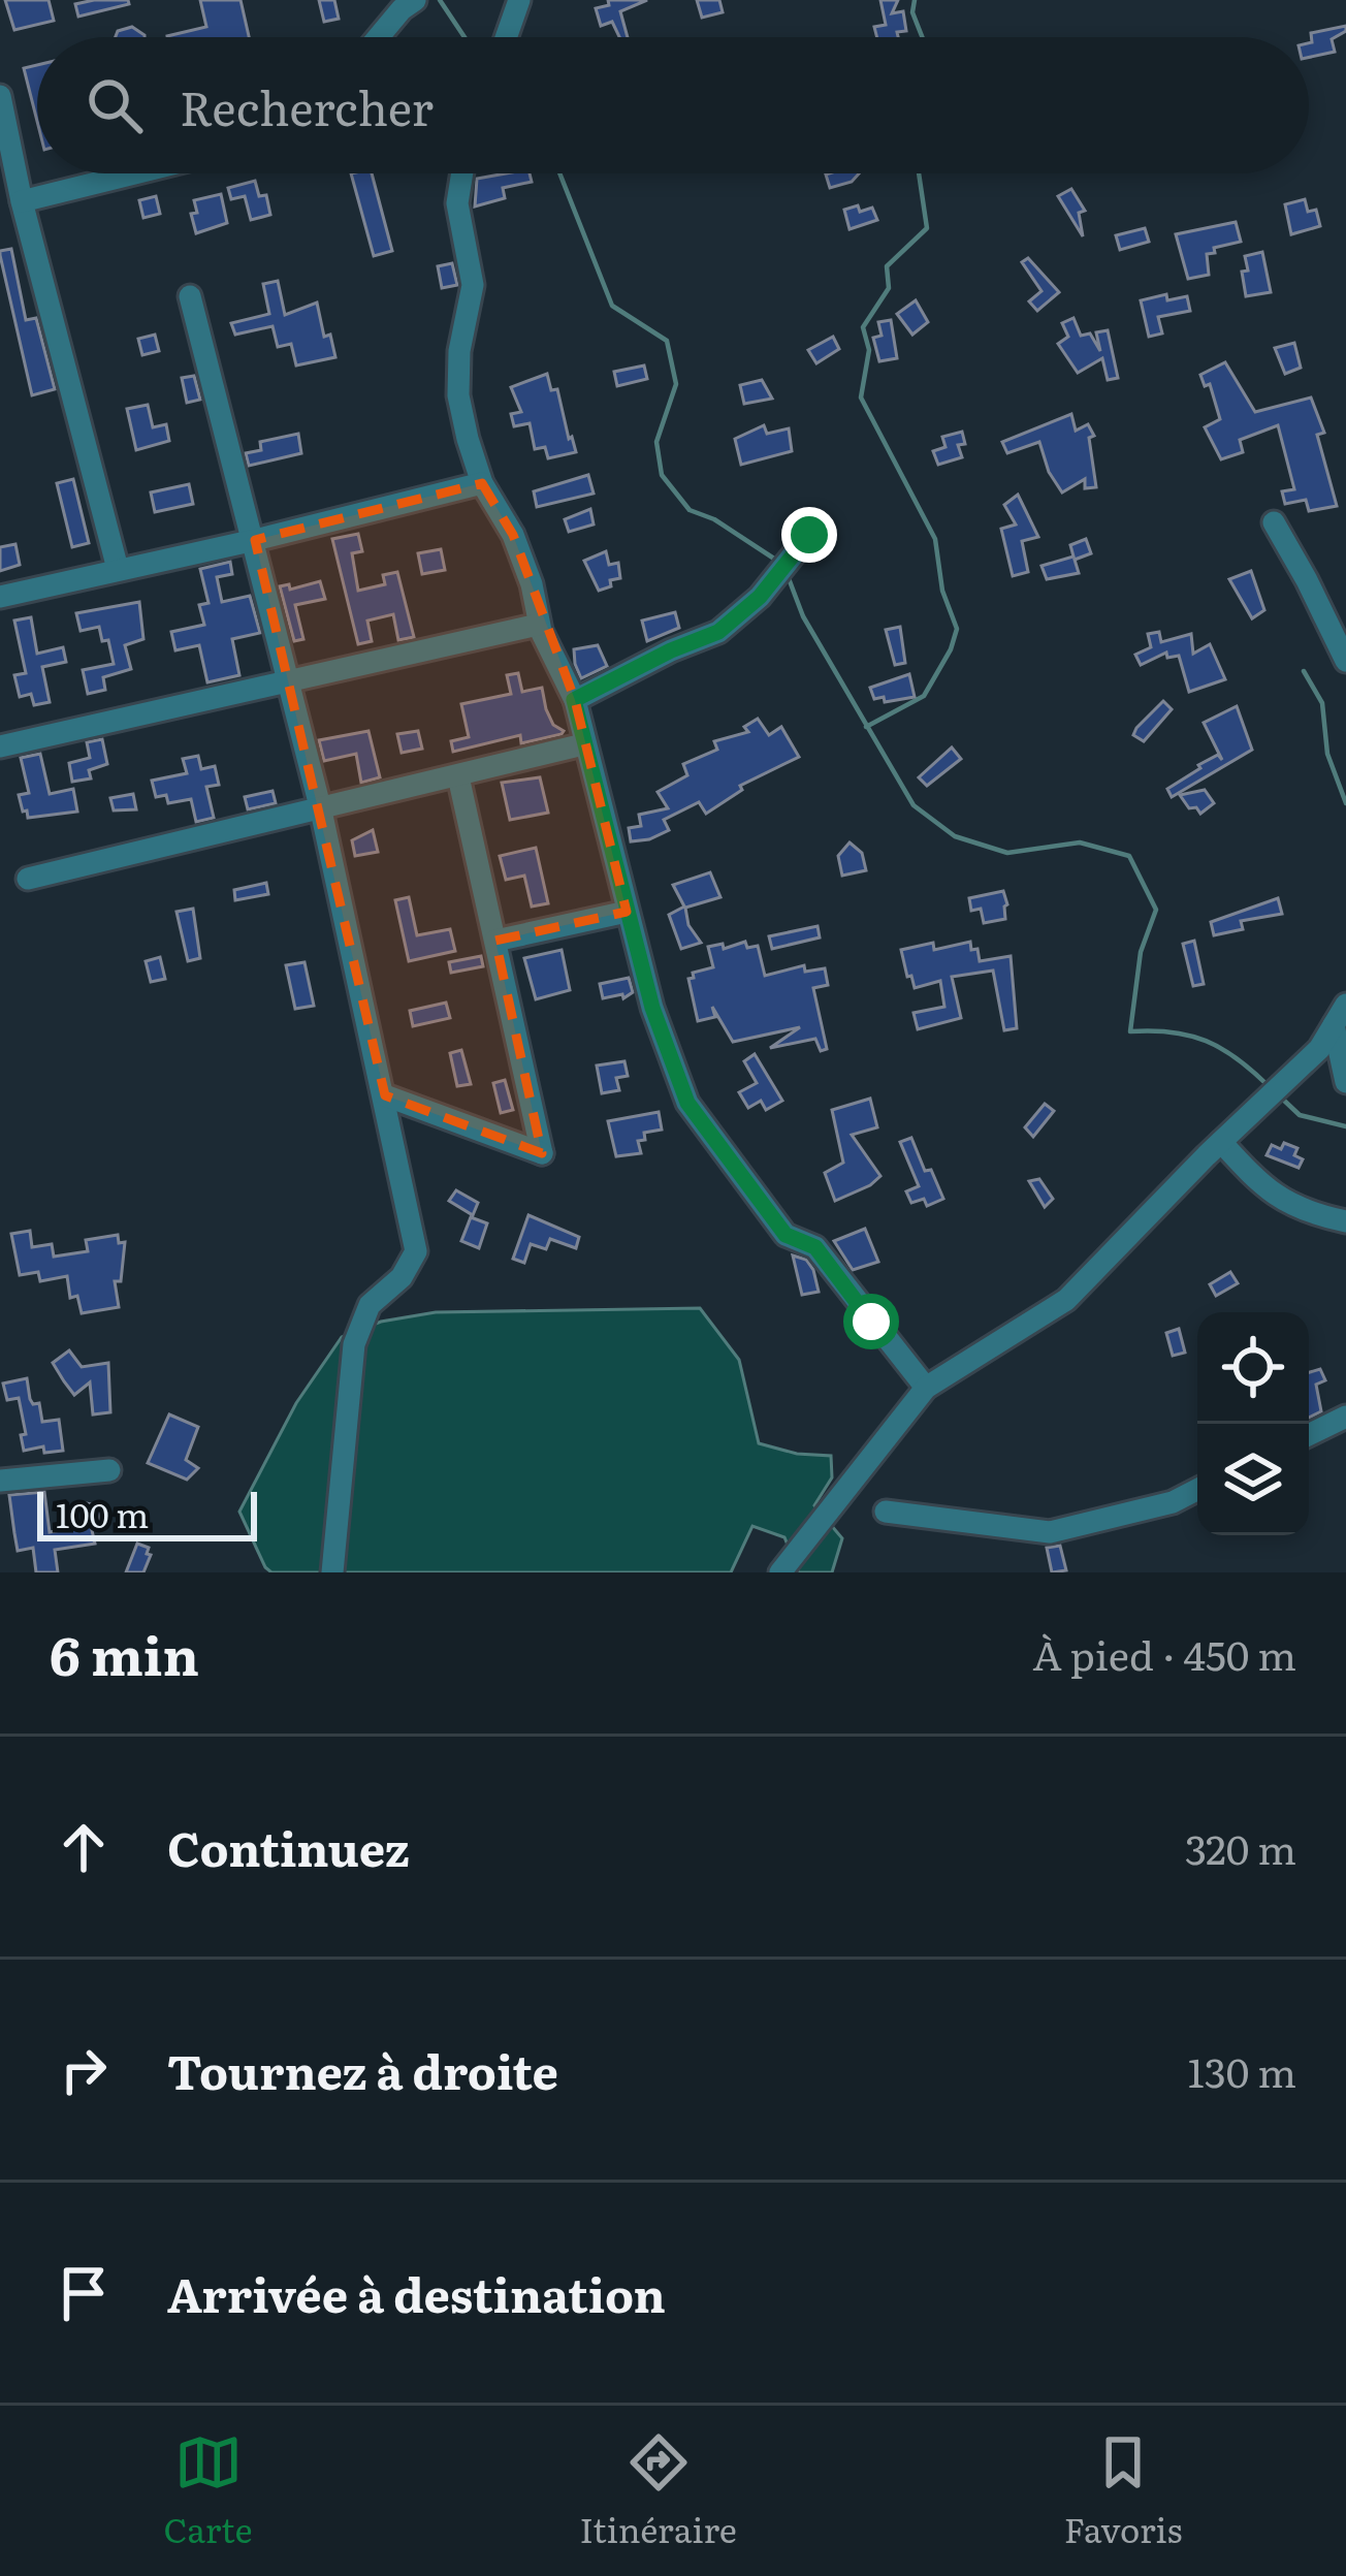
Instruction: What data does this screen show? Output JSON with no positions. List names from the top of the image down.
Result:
{
  "scale_bar": "100 m",
  "page": {
    "search": "Rechercher",
    "scale": "100 m",
    "heading": ["6 min", "À pied · 450 m"],
    "list": [
      ["Continuez", "320 m"],
      ["Tournez à droite", "130 m"],
      "Arrivée à destination"
    ],
    "nav": ["Carte", "Itinéraire", "Favoris"]
  }
}
